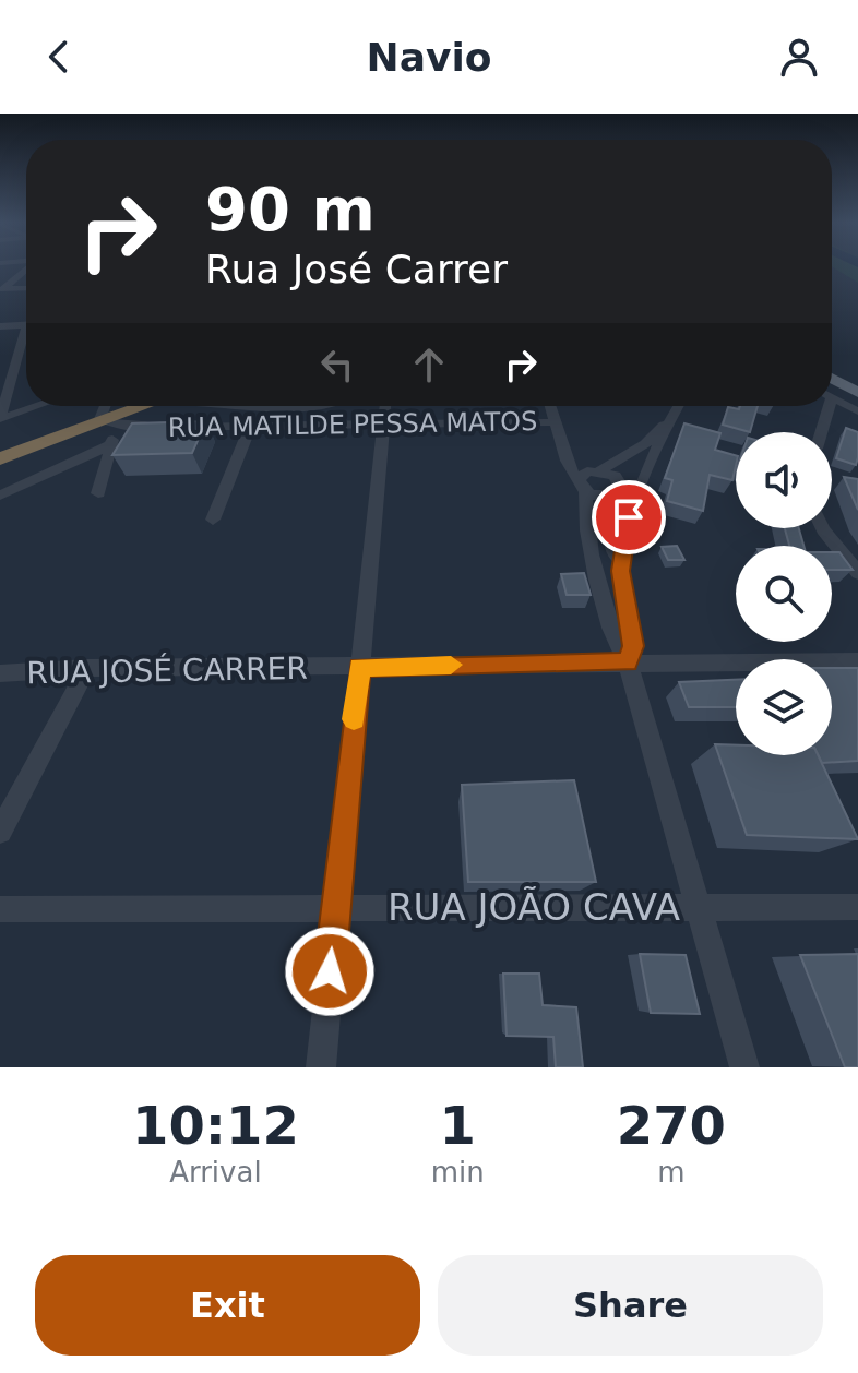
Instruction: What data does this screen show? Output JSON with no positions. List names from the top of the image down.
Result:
{
  "streets": {
    "street": ["RUA MATILDE PESSA MATOS", "RUA JOSÉ CARRER", "RUA JOÃO CAVA"]
  },
  "page": {
    "header": "Navio",
    "turn": ["90 m", "Rua José Carrer"],
    "eta": [
      "10:12",
      "Arrival",
      "1",
      "min",
      "270",
      "m"
    ],
    "buttons": ["Exit", "Share"]
  }
}
